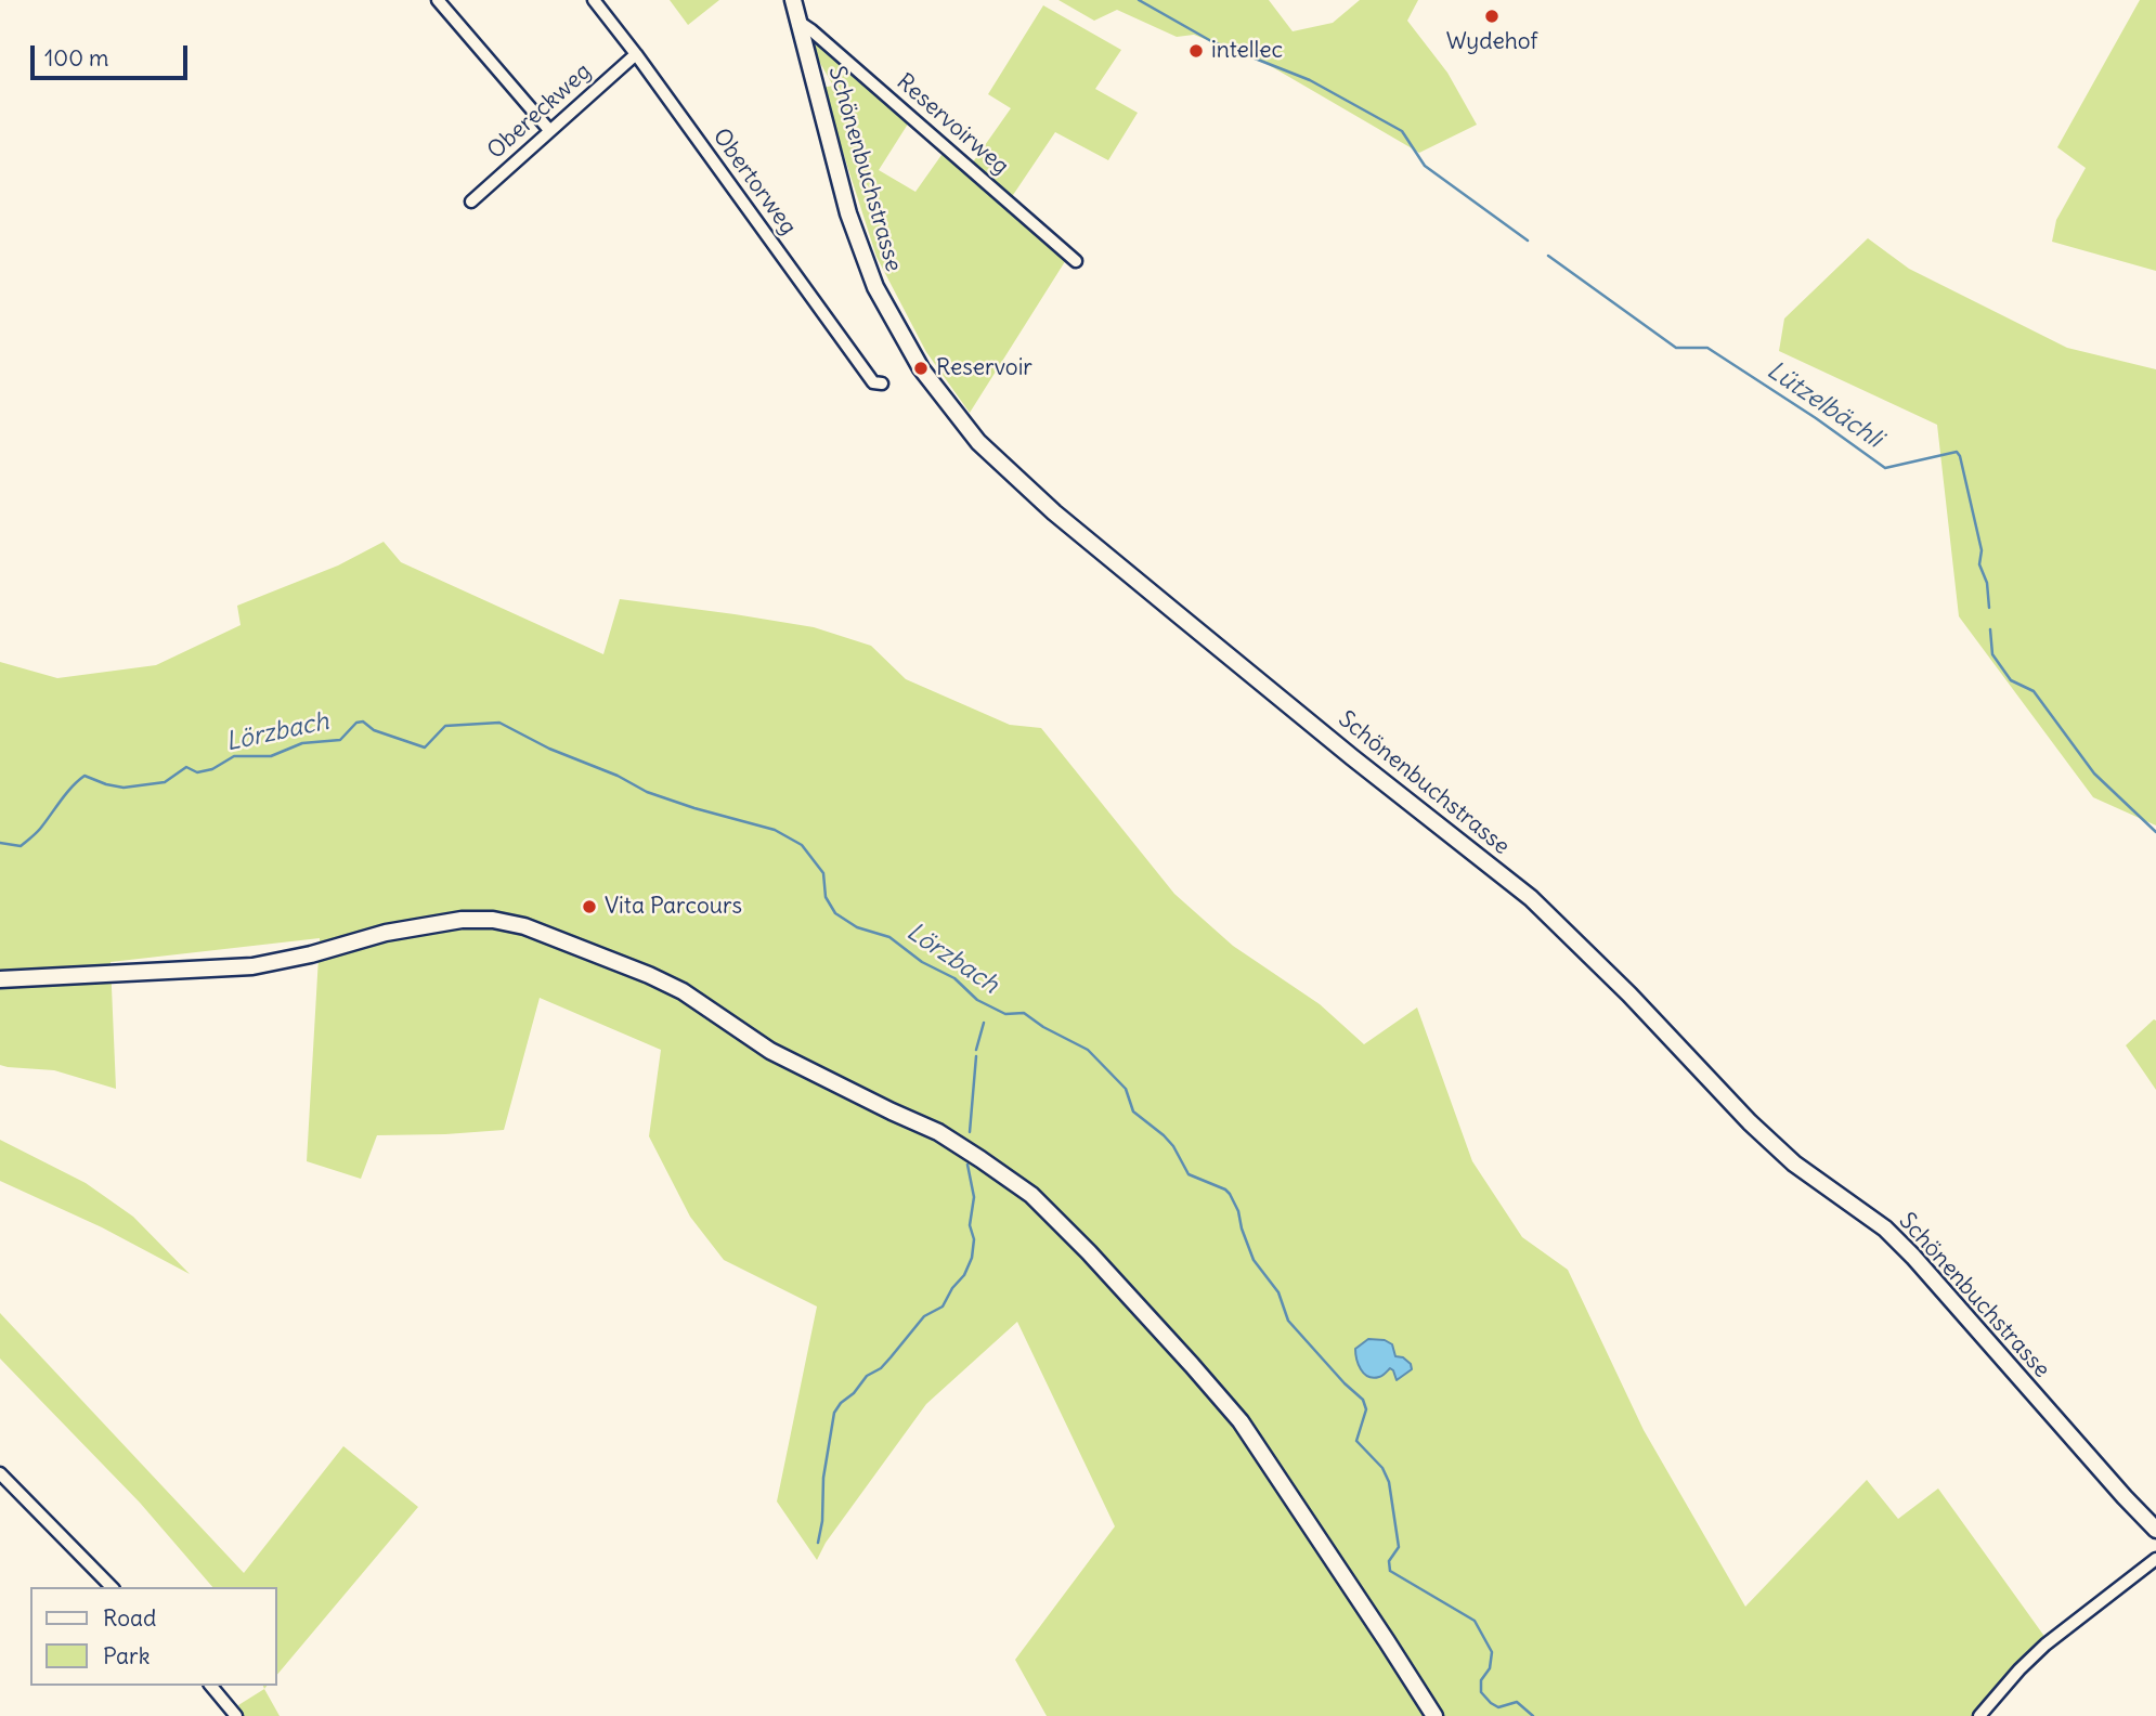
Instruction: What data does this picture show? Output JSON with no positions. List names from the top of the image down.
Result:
{
  "streets": {
    "street": [
      "Obereckweg",
      "Reservoirweg",
      "Schönenbuchstrasse",
      "Obertorweg"
    ]
  },
  "crossings": [
    ["Obereckweg", "Obertorweg"],
    ["Reservoirweg", "Schönenbuchstrasse"]
  ],
  "water": ["Lützelbächli", "Lörzbach"],
  "places": [
    "Wydehof",
    "intellec",
    "Reservoir",
    "Vita Parcours"
  ],
  "legend": ["Road", "Park"],
  "scale_bar": "100 m"
}
